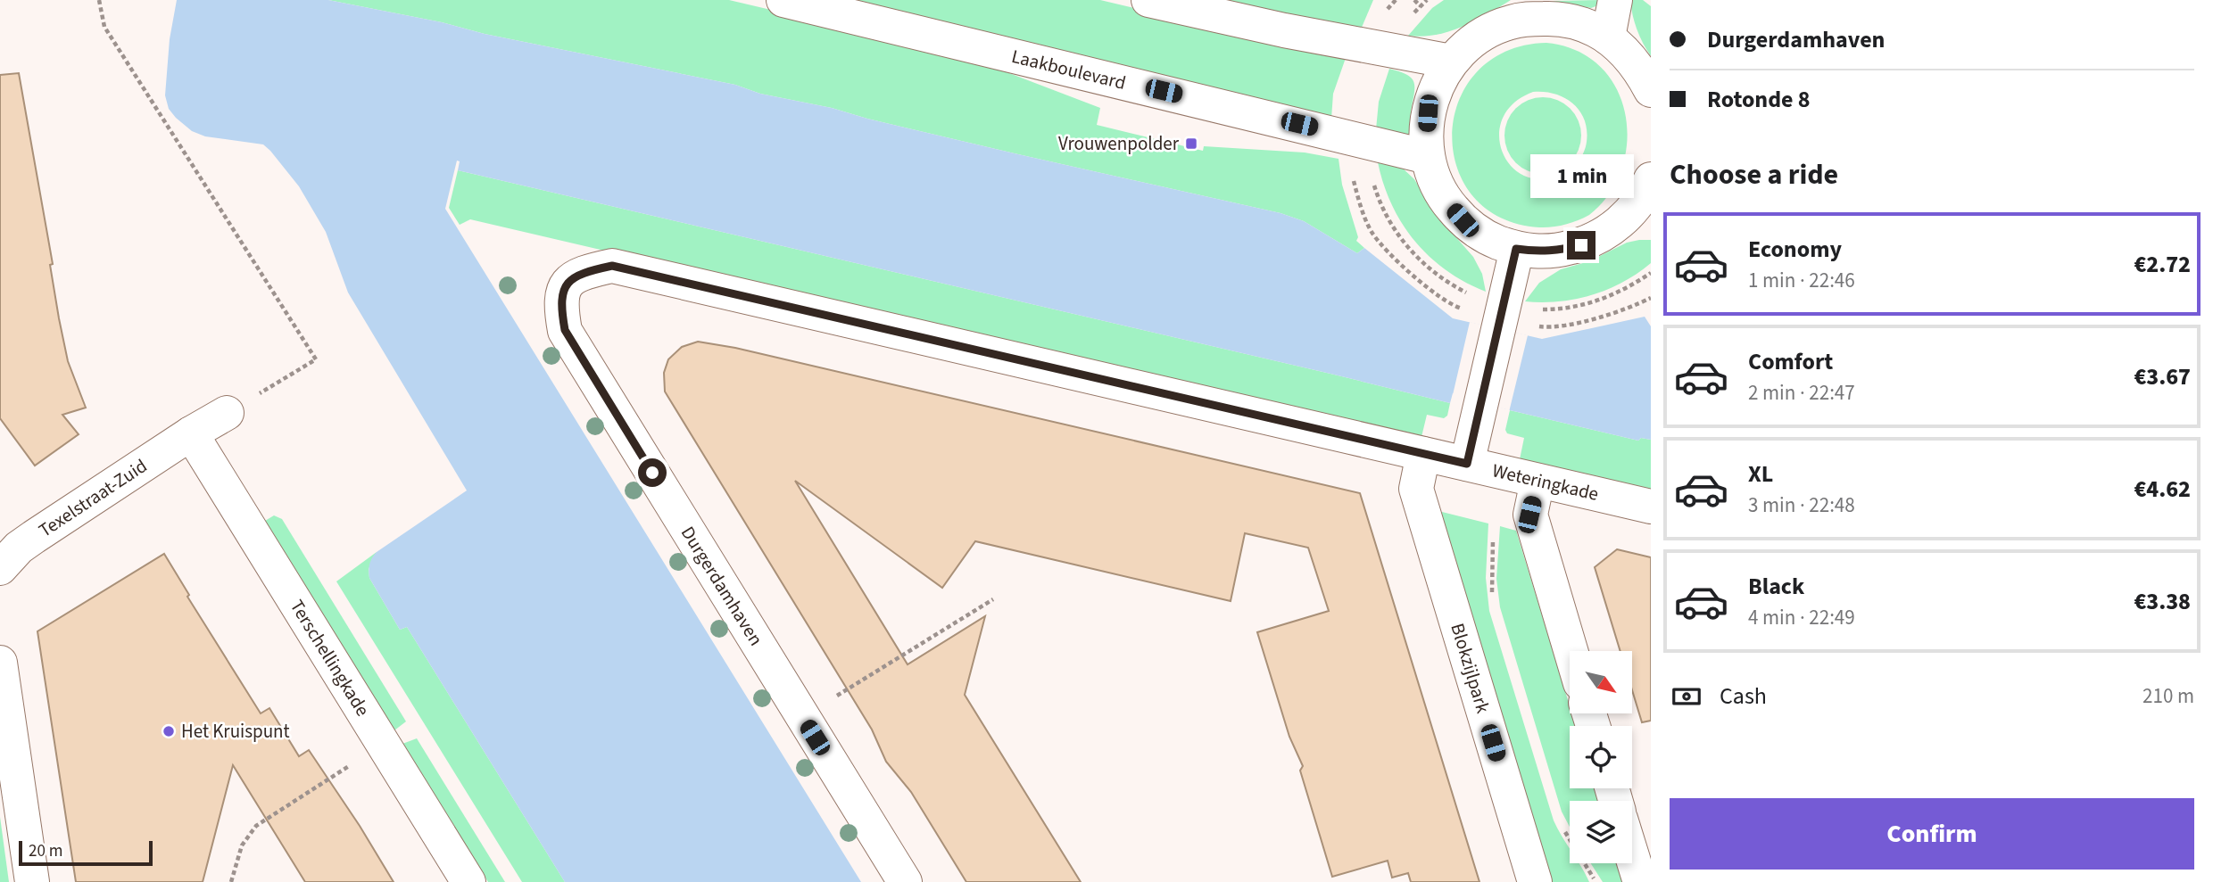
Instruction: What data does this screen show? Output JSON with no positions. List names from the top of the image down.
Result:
{
  "streets": {
    "street": [
      "Laakboulevard",
      "Weteringkade",
      "Texelstraat-Zuid",
      "Durgerdamhaven",
      "Terschellingkade",
      "Blokzijlpark"
    ]
  },
  "crossings": [
    ["Weteringkade", "Durgerdamhaven"],
    ["Weteringkade", "Blokzijlpark"],
    ["Texelstraat-Zuid", "Terschellingkade"]
  ],
  "places": {
    "transit": ["Vrouwenpolder"],
    "other": ["Het Kruispunt"]
  },
  "scale_bar": "20 m",
  "north": "bottom right",
  "page": {
    "banner": ["Durgerdamhaven", "Rotonde 8"],
    "heading": "Choose a ride",
    "bubble": "1 min",
    "list": [
      {
        "name": "Economy",
        "note": "1 min · 22:46",
        "value": "€2.72"
      },
      {
        "name": "Comfort",
        "note": "2 min · 22:47",
        "value": "€3.67"
      },
      {
        "name": "XL",
        "note": "3 min · 22:48",
        "value": "€4.62"
      },
      {
        "name": "Black",
        "note": "4 min · 22:49",
        "value": "€3.38"
      }
    ],
    "pay": ["Cash", "210 m"],
    "buttons": "Confirm",
    "scale": "20 m"
  }
}
